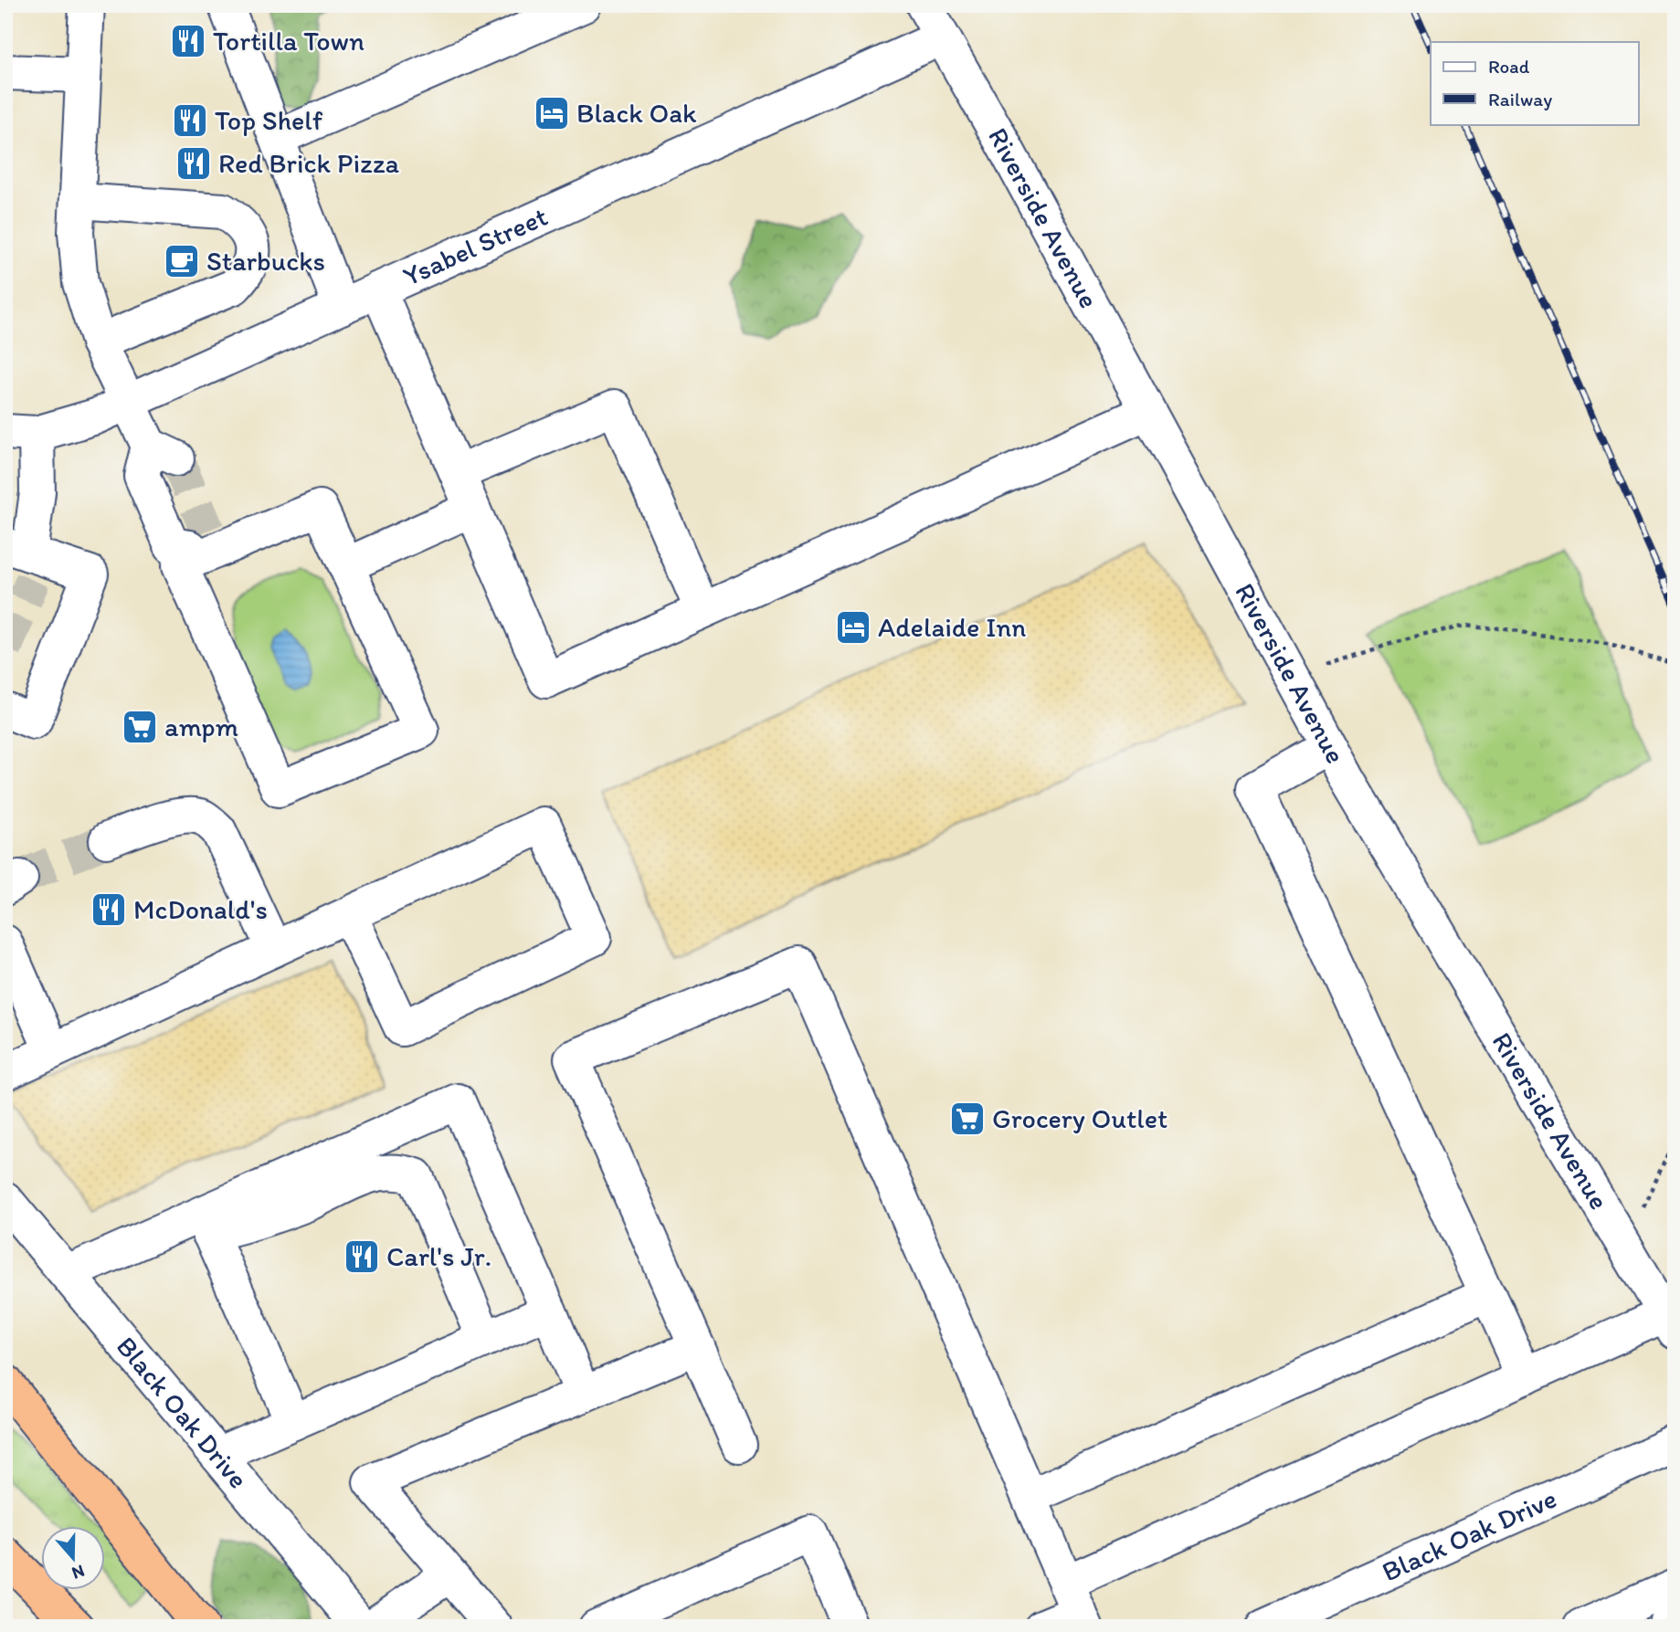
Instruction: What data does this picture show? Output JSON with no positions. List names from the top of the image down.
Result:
{
  "streets": {
    "street": ["Riverside Avenue", "Ysabel Street", "Black Oak Drive"]
  },
  "crossings": [
    ["Riverside Avenue", "Ysabel Street"]
  ],
  "places": {
    "restaurant": [
      "Tortilla Town",
      "Top Shelf",
      "Red Brick Pizza",
      "McDonald's",
      "Carl's Jr."
    ],
    "hotel": ["Black Oak", "Adelaide Inn"],
    "cafe": ["Starbucks"],
    "supermarket": ["ampm", "Grocery Outlet"]
  },
  "legend": ["Road", "Railway"],
  "north": "bottom"
}
